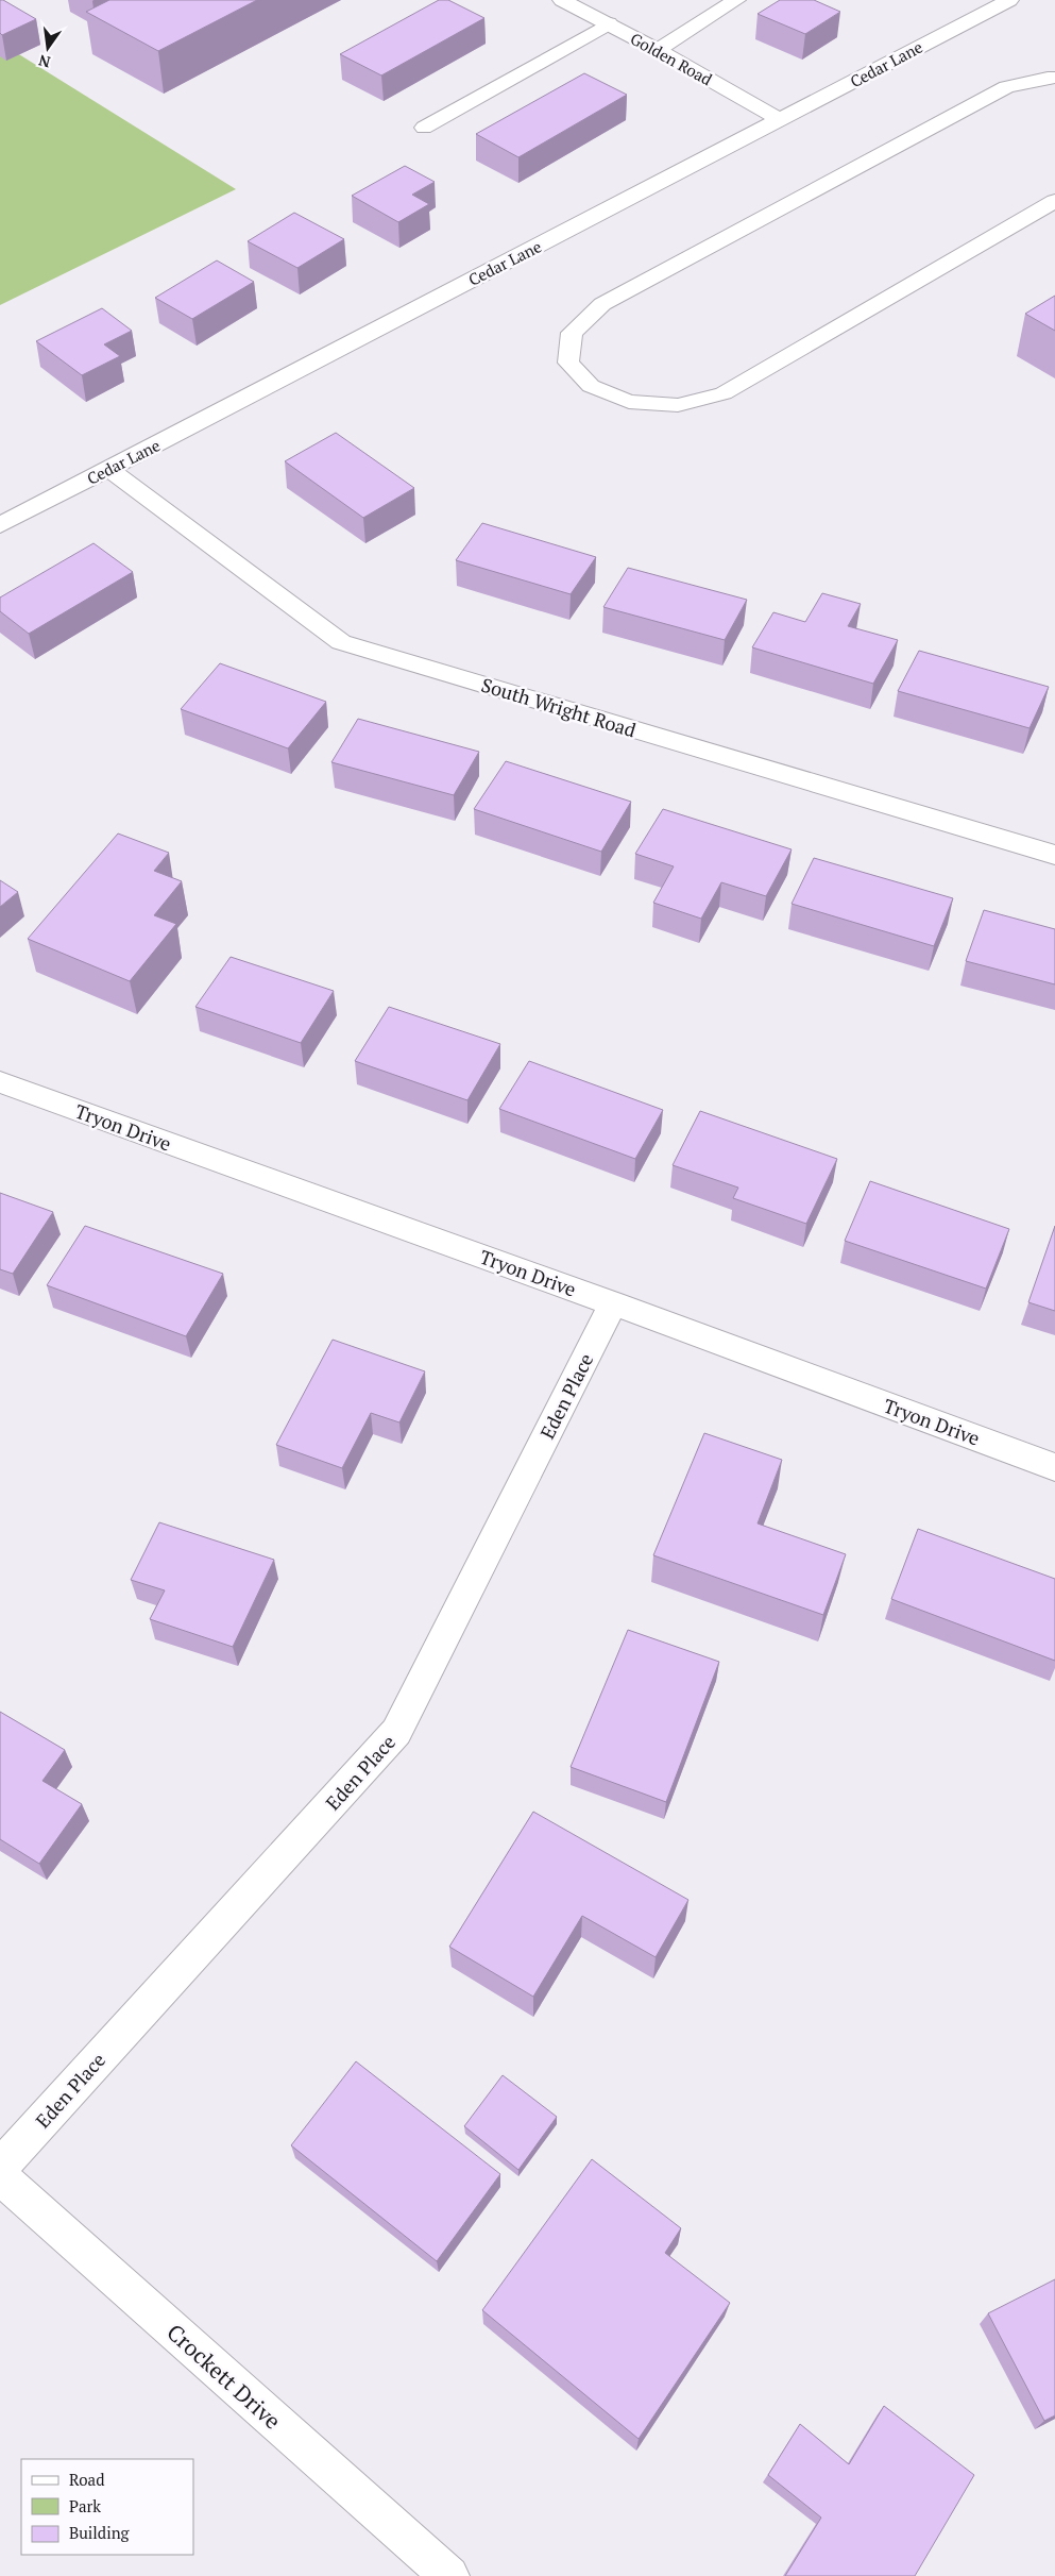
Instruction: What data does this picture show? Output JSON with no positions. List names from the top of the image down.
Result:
{
  "streets": {
    "street": [
      "Golden Road",
      "Cedar Lane",
      "South Wright Road",
      "Tryon Drive",
      "Eden Place",
      "Crockett Drive"
    ]
  },
  "crossings": [
    ["Golden Road", "Cedar Lane"],
    ["Cedar Lane", "South Wright Road"],
    ["Tryon Drive", "Eden Place"]
  ],
  "legend": ["Road", "Park", "Building"],
  "north": "bottom"
}
